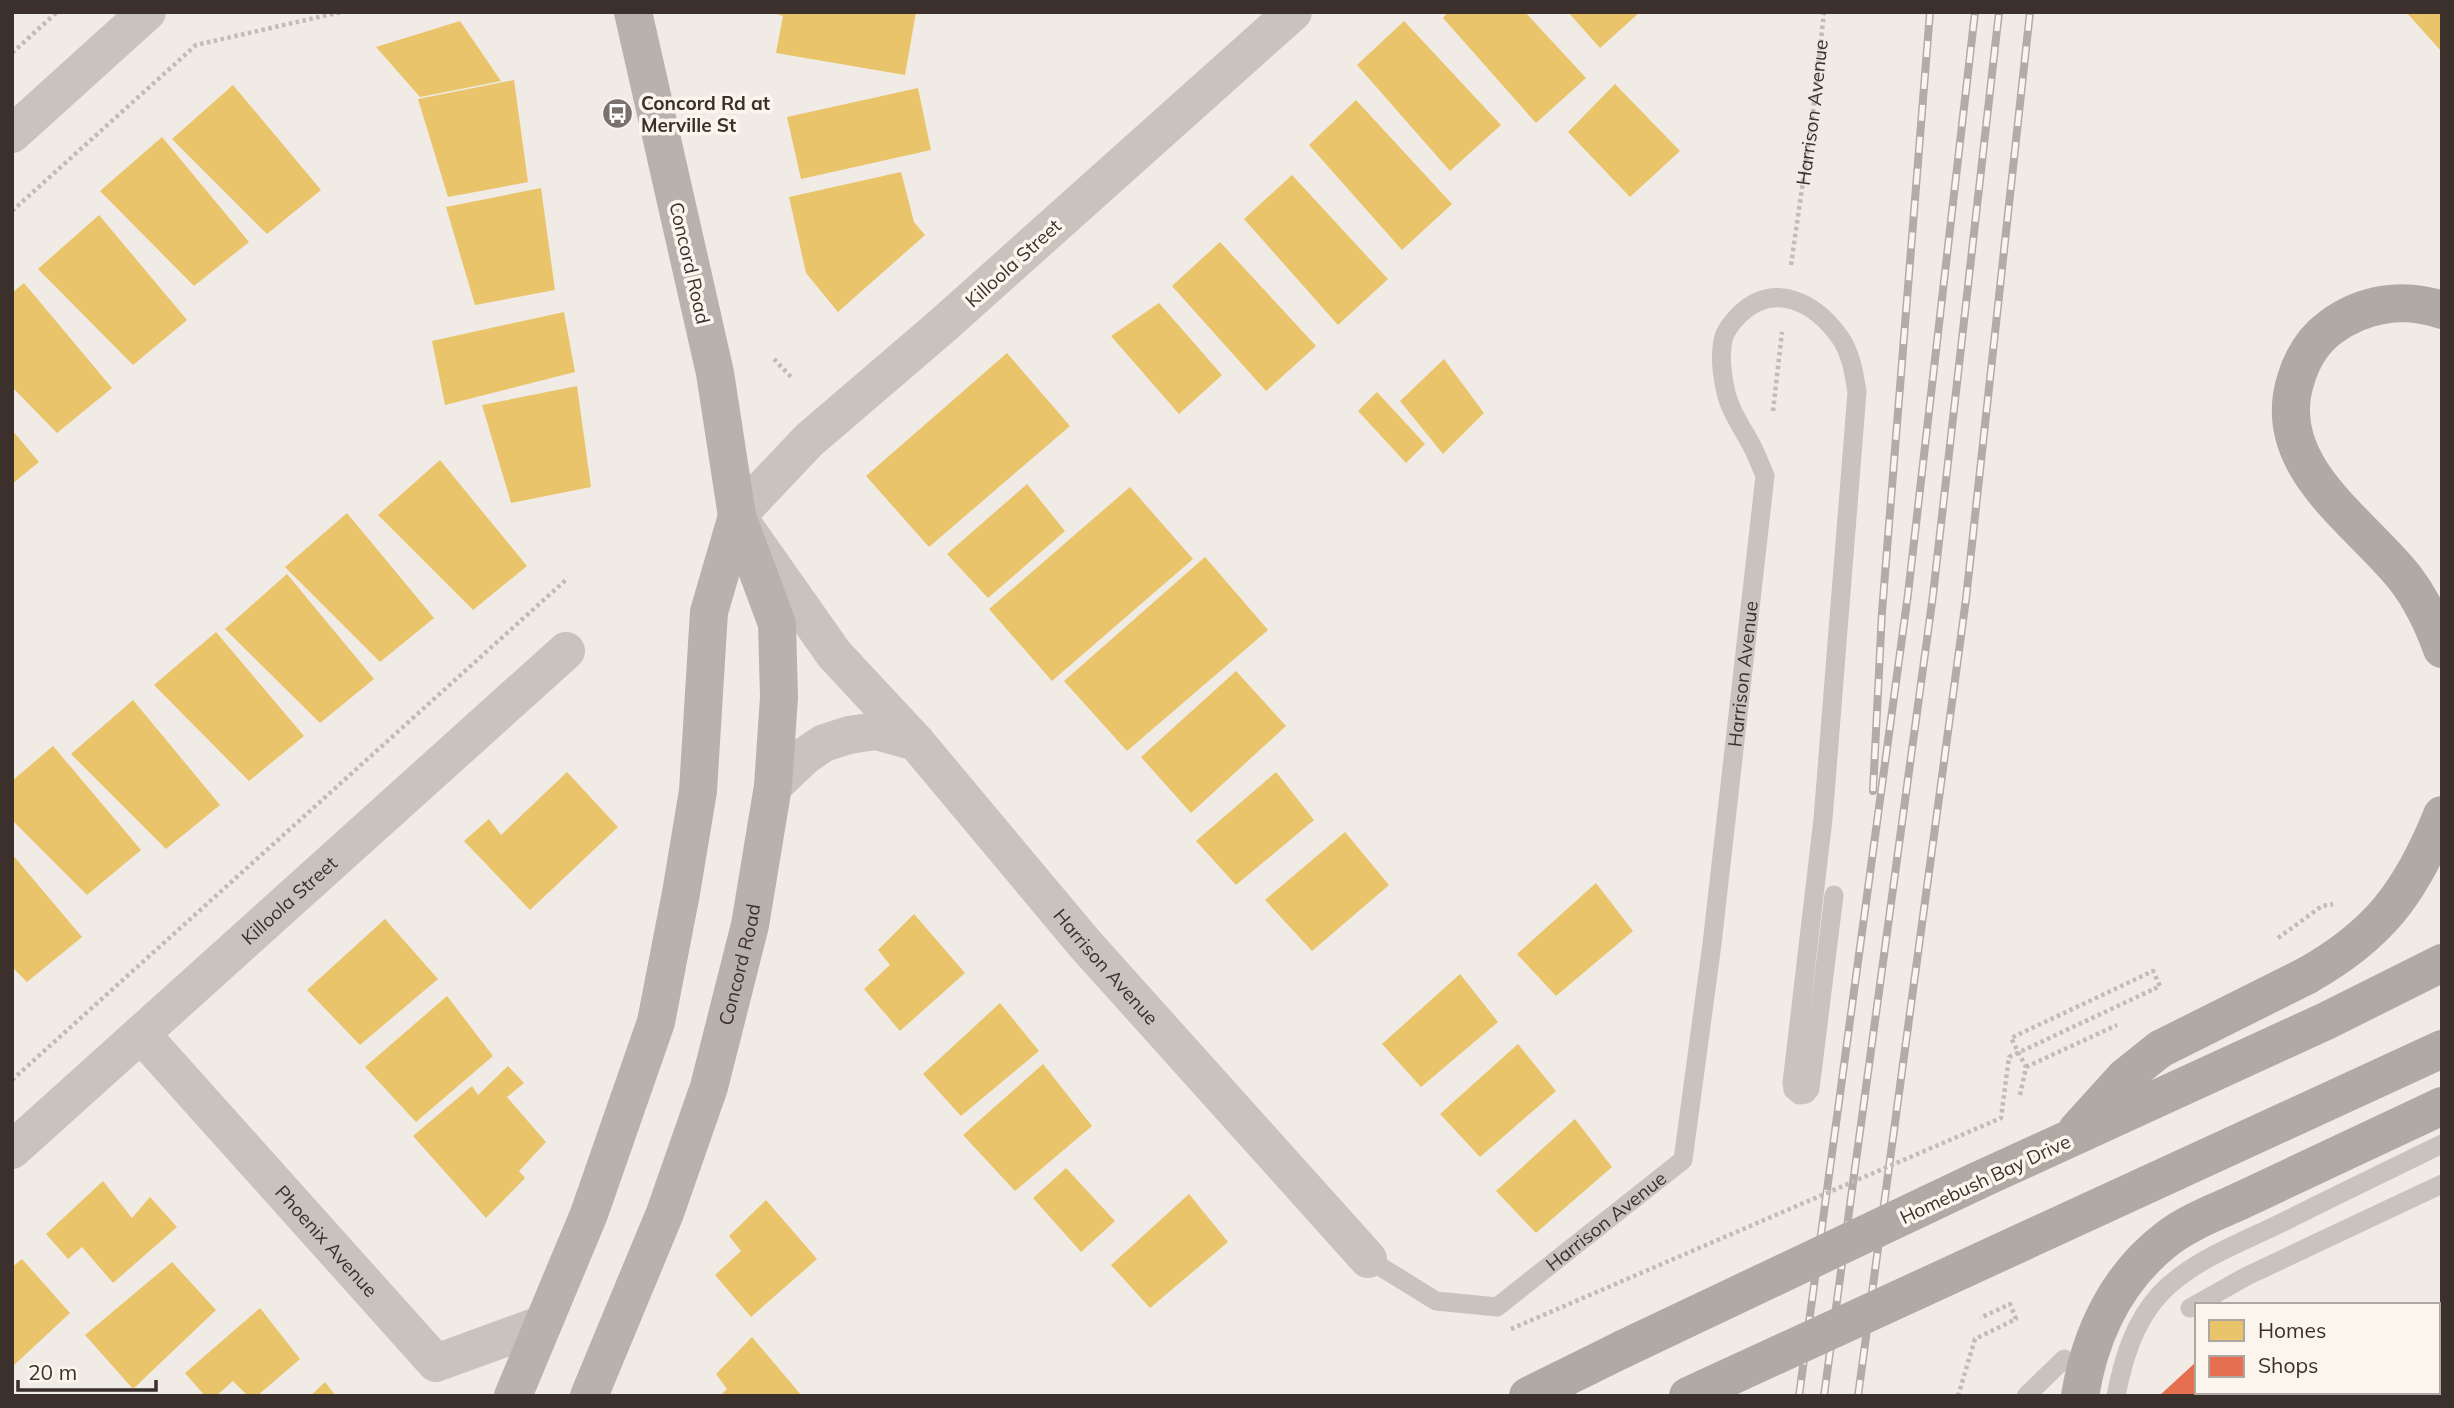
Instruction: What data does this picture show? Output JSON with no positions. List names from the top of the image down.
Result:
{
  "streets": {
    "highway": ["Homebush Bay Drive"],
    "main road": ["Concord Road"],
    "street": ["Harrison Avenue", "Killoola Street", "Phoenix Avenue"]
  },
  "crossings": [
    ["Harrison Avenue", "Concord Road"],
    ["Harrison Avenue", "Killoola Street"],
    ["Concord Road", "Killoola Street"],
    ["Concord Road", "Phoenix Avenue"],
    ["Killoola Street", "Phoenix Avenue"]
  ],
  "places": {
    "bus stop": ["Concord Rd at Merville St"]
  },
  "legend": ["Homes", "Shops"],
  "scale_bar": "20 m"
}
